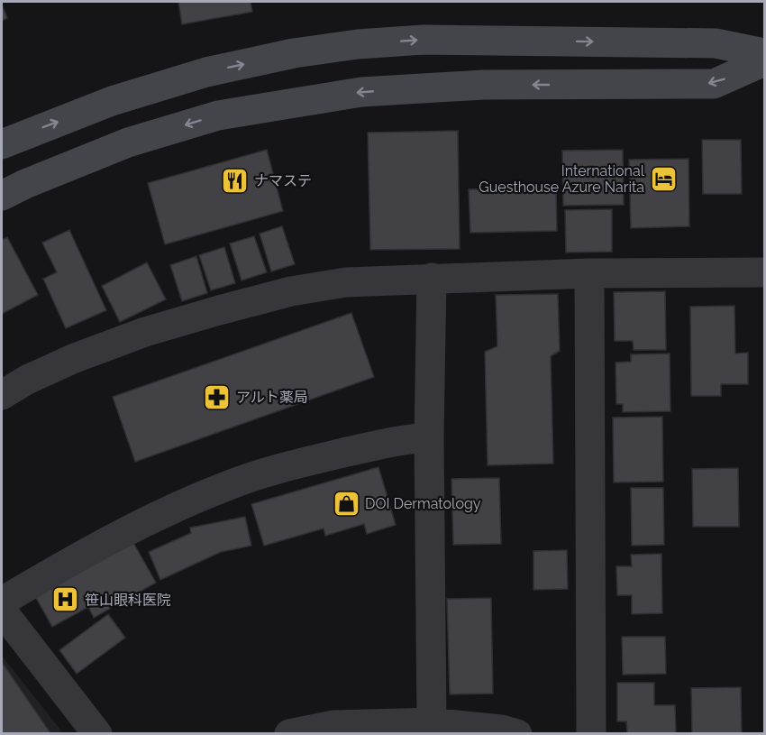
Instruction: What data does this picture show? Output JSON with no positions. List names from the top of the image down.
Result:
{
  "places": {
    "hotel": ["International Guesthouse Azure Narita"],
    "restaurant": ["ナマステ"],
    "pharmacy": ["アルト薬局"],
    "shop": ["DOI Dermatology"],
    "hospital": ["笹山眼科医院"]
  }
}
